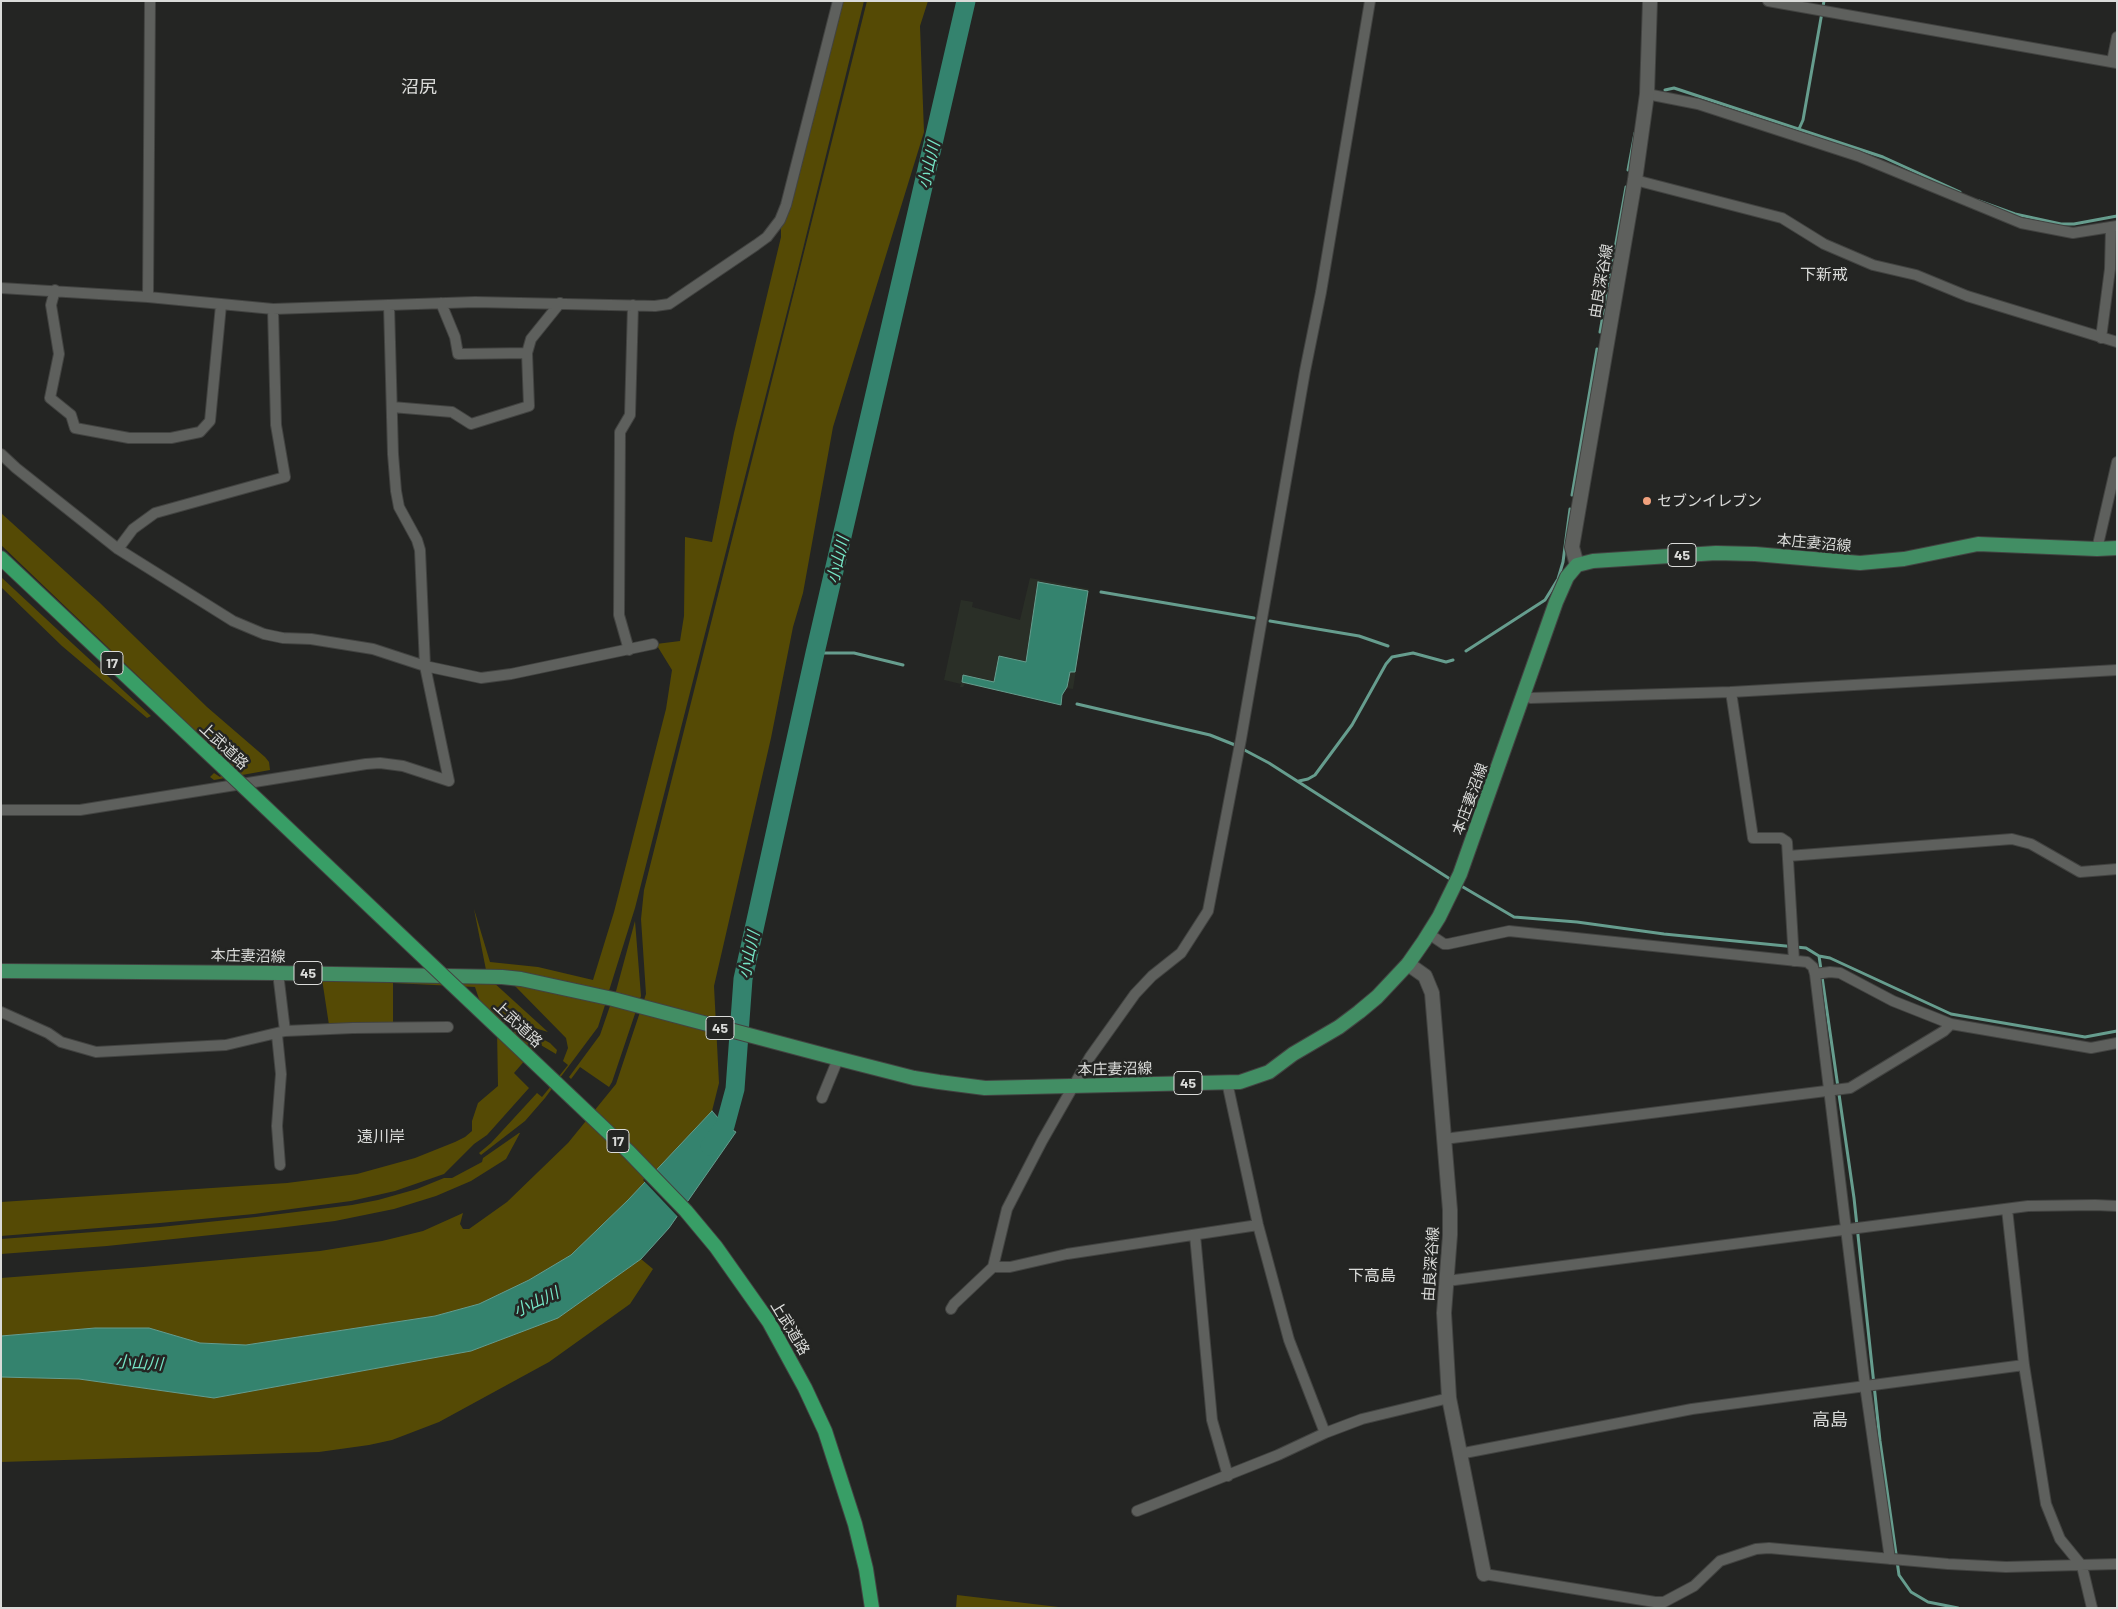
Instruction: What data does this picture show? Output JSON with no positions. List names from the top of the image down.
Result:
{
  "streets": {
    "highway": ["17", "上武道路"],
    "main road": ["由良深谷線", "本庄妻沼線", "45"]
  },
  "crossings": [
    ["由良深谷線", "本庄妻沼線"]
  ],
  "districts": [
    "沼尻",
    "下新戒",
    "遠川岸",
    "下高島",
    "高島"
  ],
  "water": ["小山川"],
  "places": ["セブンイレブン"]
}
